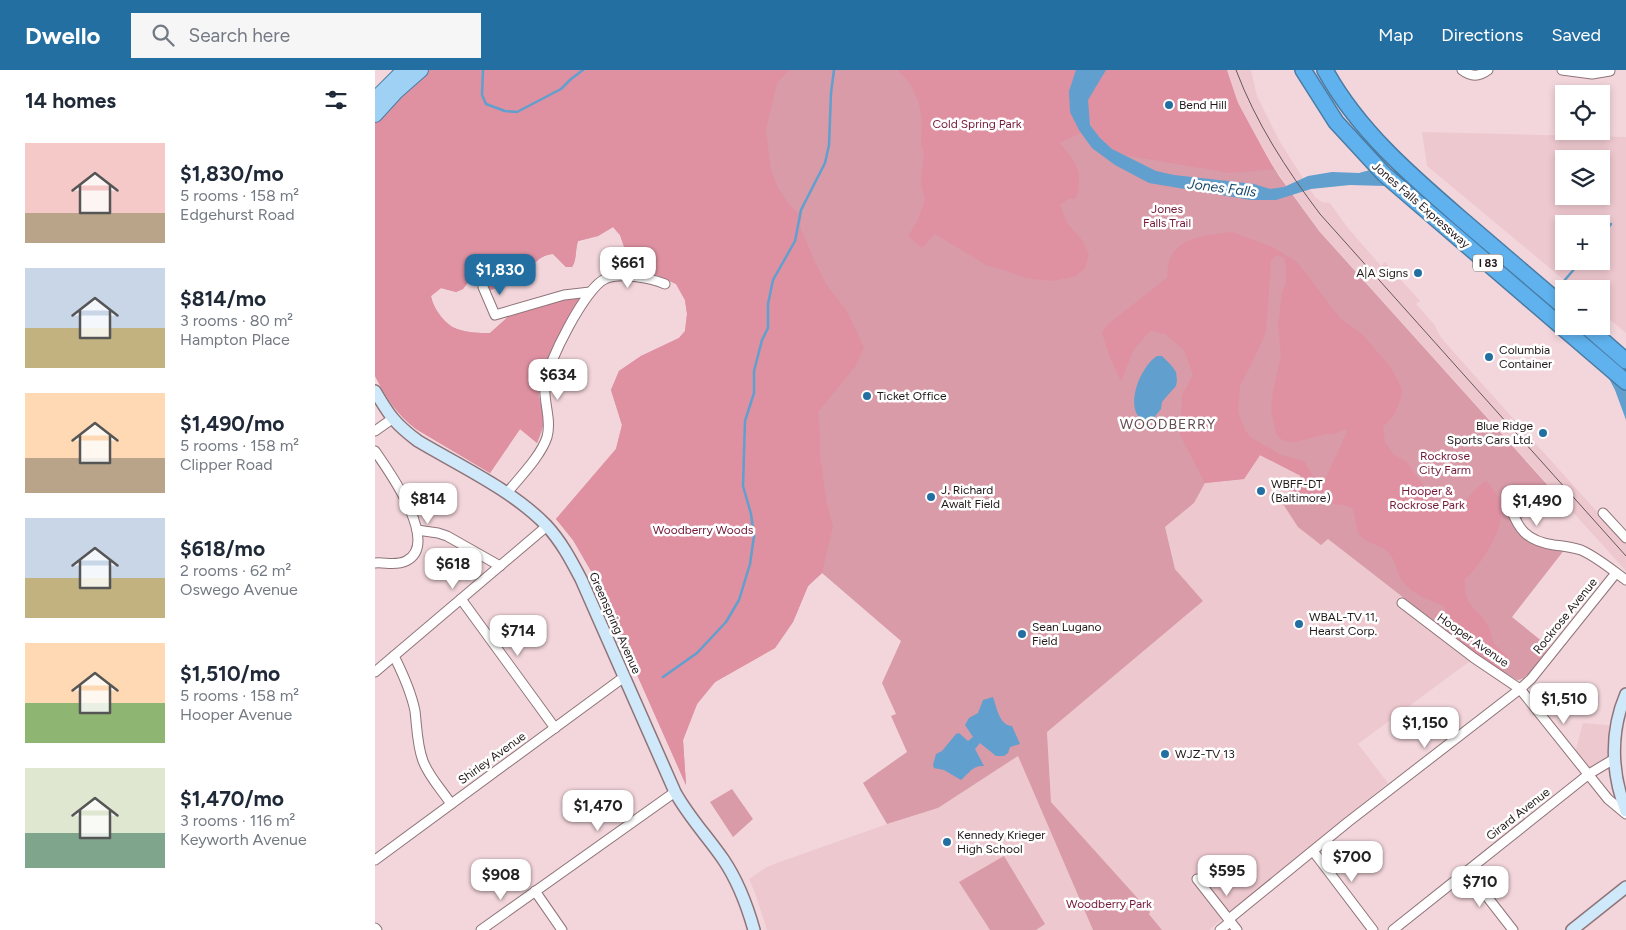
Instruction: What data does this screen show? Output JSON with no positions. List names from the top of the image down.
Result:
{
  "streets": {
    "highway": ["Jones Falls Expressway", "I 83"],
    "main road": ["Greenspring Avenue"],
    "street": [
      "Rockrose Avenue",
      "Hooper Avenue",
      "Shirley Avenue",
      "Girard Avenue"
    ]
  },
  "crossings": [
    ["Rockrose Avenue", "Hooper Avenue"],
    ["Greenspring Avenue", "Shirley Avenue"],
    ["Hooper Avenue", "Girard Avenue"]
  ],
  "districts": ["WOODBERRY"],
  "water": ["Jones Falls"],
  "parks": [
    "Cold Spring Park",
    "Jones Falls Trail",
    "Rockrose City Farm",
    "Hooper & Rockrose Park",
    "Woodberry Woods",
    "Woodberry Park"
  ],
  "places": [
    "Bend Hill",
    "A|A Signs",
    "Columbia Container",
    "Ticket Office",
    "Blue Ridge Sports Cars Ltd.",
    "WBFF-DT (Baltimore)",
    "J. Richard Awalt Field",
    "WBAL-TV 11, Hearst Corp.",
    "Sean Lugano Field",
    "WJZ-TV 13",
    "Kennedy Krieger High School"
  ],
  "page": {
    "header": "Dwello",
    "search": "Search here",
    "nav": ["Map", "Directions", "Saved"],
    "heading": "14 homes",
    "map_buttons": ["+", "−"],
    "list": [
      {
        "name": "$1,830/mo",
        "note": "5 rooms · 158 m² · Edgehurst Road"
      },
      {
        "name": "$814/mo",
        "note": "3 rooms · 80 m² · Hampton Place"
      },
      {
        "name": "$1,490/mo",
        "note": "5 rooms · 158 m² · Clipper Road"
      },
      {
        "name": "$618/mo",
        "note": "2 rooms · 62 m² · Oswego Avenue"
      },
      {
        "name": "$1,510/mo",
        "note": "5 rooms · 158 m² · Hooper Avenue"
      },
      {
        "name": "$1,470/mo",
        "note": "3 rooms · 116 m² · Keyworth Avenue"
      }
    ],
    "price": [
      "$661",
      "$1,830",
      "$634",
      "$814",
      "$1,490",
      "$618",
      "$714",
      "$1,510",
      "$1,150",
      "$1,470",
      "$700",
      "$595",
      "$908",
      "$710"
    ]
  }
}
